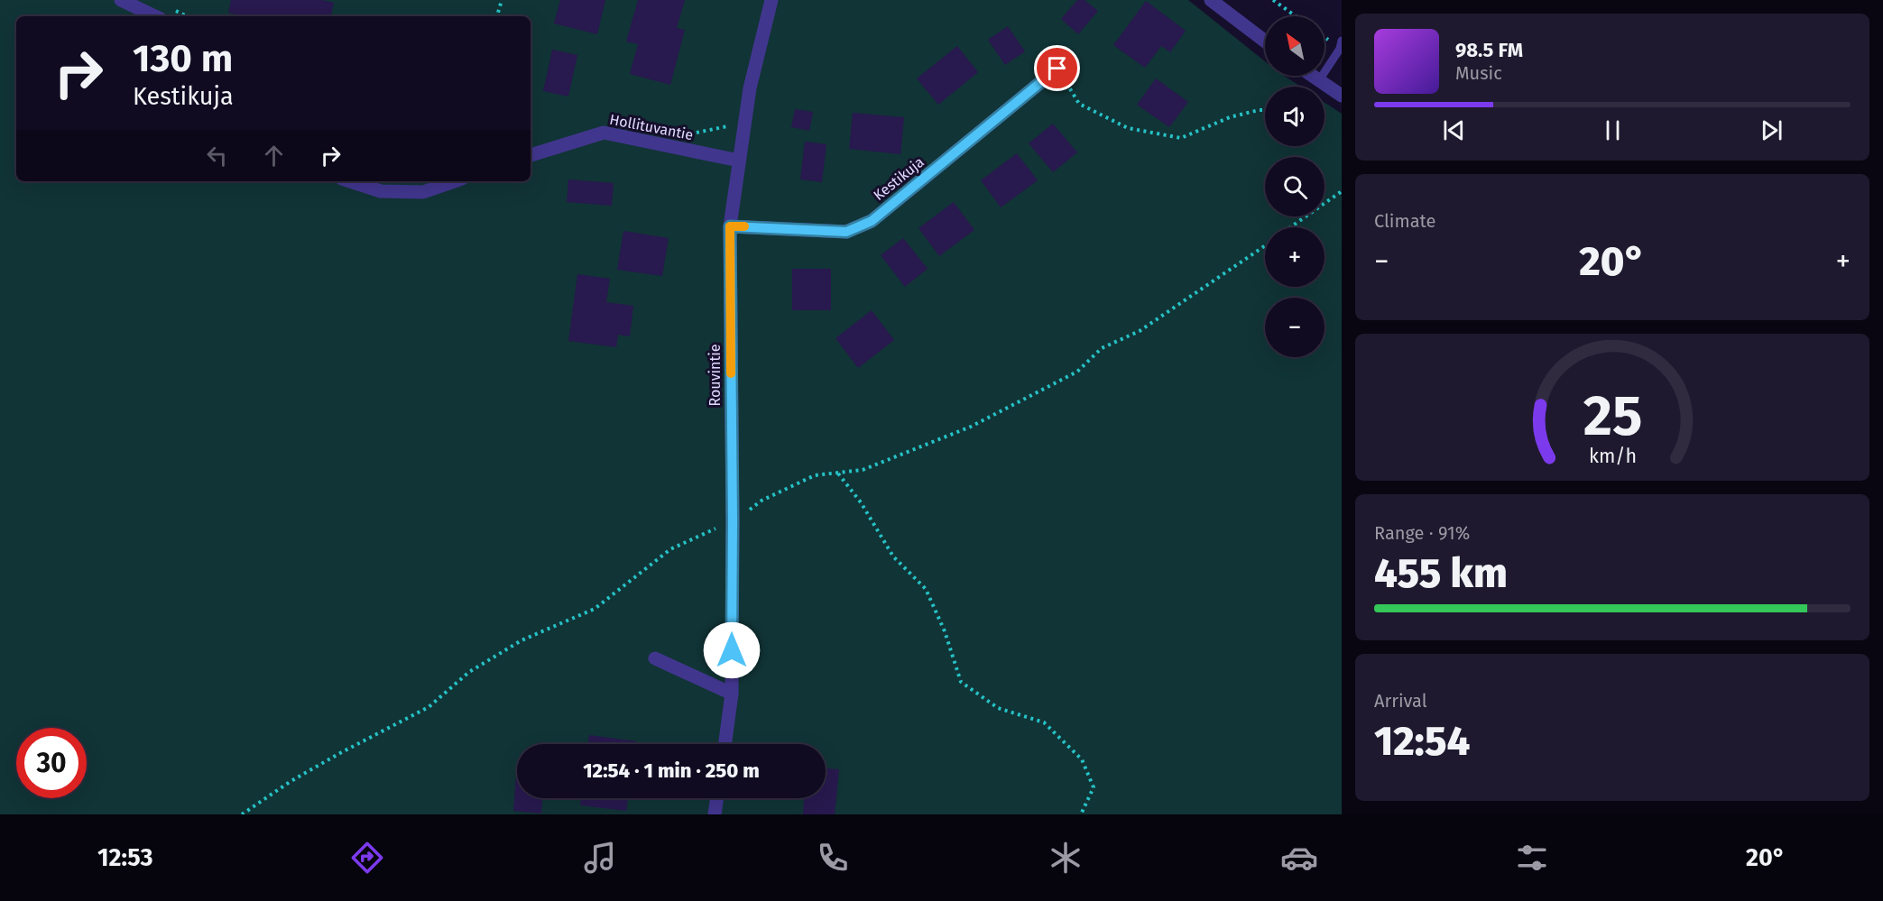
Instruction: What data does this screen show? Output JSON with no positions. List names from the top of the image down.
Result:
{
  "streets": {
    "street": ["Hollituvantie", "Kestikuja", "Rouvintie"]
  },
  "crossings": [
    ["Hollituvantie", "Rouvintie"],
    ["Kestikuja", "Rouvintie"]
  ],
  "north": "top left",
  "page": {
    "map_buttons": ["+", "−"],
    "turn": ["130 m", "Kestikuja"],
    "song": ["98.5 FM", "Music"],
    "tile": [
      "Climate",
      ["Range · 91%", "455 km"],
      ["Arrival", "12:54"]
    ],
    "heat": ["−", "20°", "+"],
    "limit": "30",
    "trip": "12:54 · 1 min · 250 m",
    "tabs": ["12:53", "20°"],
    "gauge": ["25", "km/h"]
  }
}
